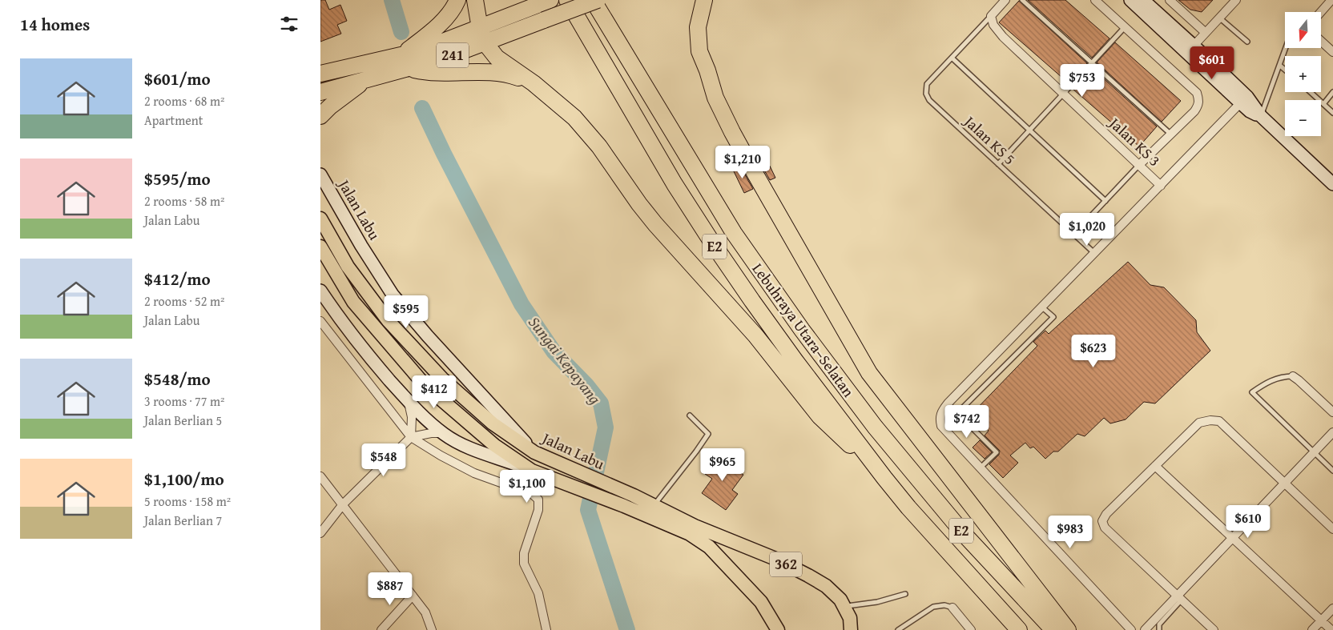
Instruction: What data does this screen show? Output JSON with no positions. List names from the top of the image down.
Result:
{
  "streets": {
    "highway": ["241", "E2", "Lebuhraya Utara–Selatan"],
    "main road": ["Jalan Labu", "362"],
    "street": ["Jalan KS 3"],
    "lane": ["Jalan KS 5"]
  },
  "water": ["Sungai Kepayang"],
  "north": "bottom",
  "page": {
    "heading": "14 homes",
    "map_buttons": ["+", "−"],
    "price": [
      "$601",
      "$753",
      "$1,210",
      "$1,020",
      "$595",
      "$623",
      "$412",
      "$742",
      "$548",
      "$965",
      "$1,100",
      "$610",
      "$983",
      "$887"
    ],
    "list": [
      {
        "name": "$601/mo",
        "note": "2 rooms · 68 m² · Apartment"
      },
      {
        "name": "$595/mo",
        "note": "2 rooms · 58 m² · Jalan Labu"
      },
      {
        "name": "$412/mo",
        "note": "2 rooms · 52 m² · Jalan Labu"
      },
      {
        "name": "$548/mo",
        "note": "3 rooms · 77 m² · Jalan Berlian 5"
      },
      {
        "name": "$1,100/mo",
        "note": "5 rooms · 158 m² · Jalan Berlian 7"
      }
    ]
  }
}
